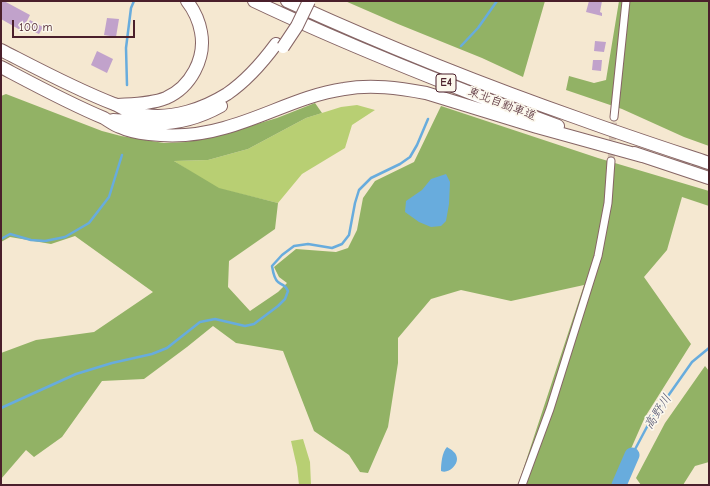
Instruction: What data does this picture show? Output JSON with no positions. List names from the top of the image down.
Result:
{
  "streets": {
    "highway": ["E4", "東北自動車道"]
  },
  "water": ["高野川"],
  "scale_bar": "100 m"
}
